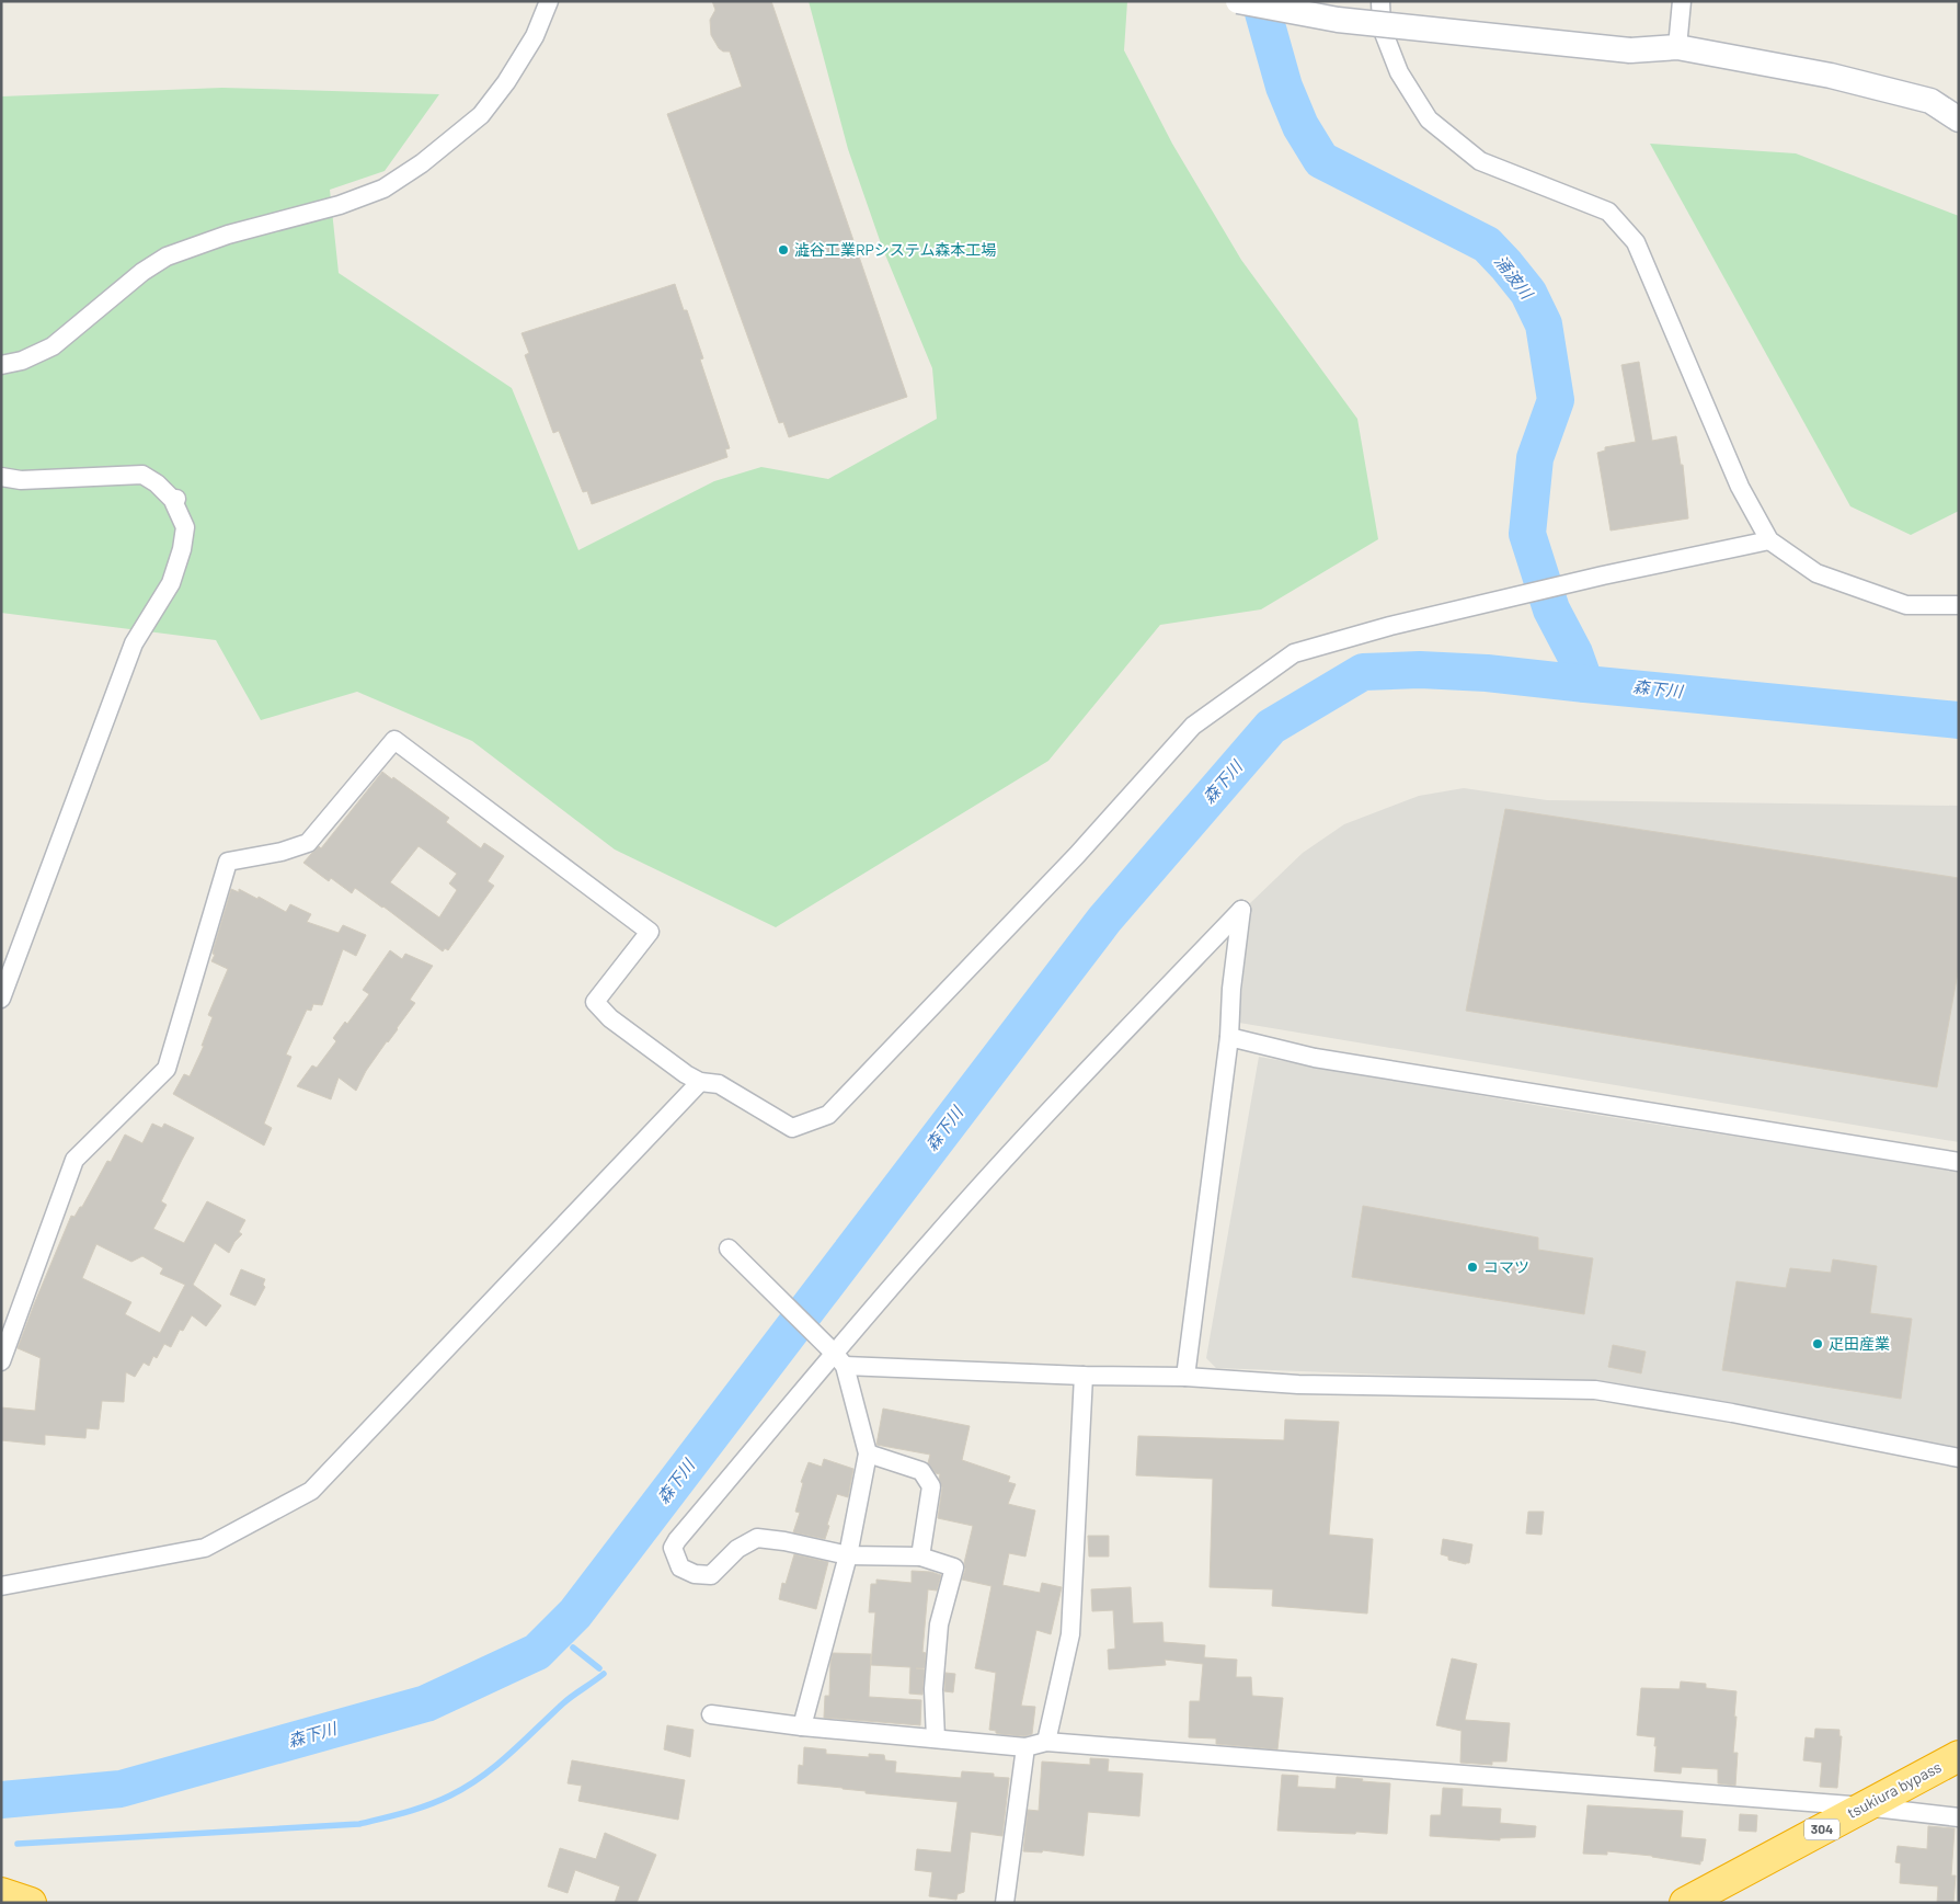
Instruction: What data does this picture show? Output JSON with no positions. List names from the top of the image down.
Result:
{
  "streets": {
    "highway": ["tsukiura bypass", "304"]
  },
  "water": ["涌波川", "森下川"],
  "places": ["澁谷工業RPシステム森本工場", "コマツ", "疋田産業"]
}
